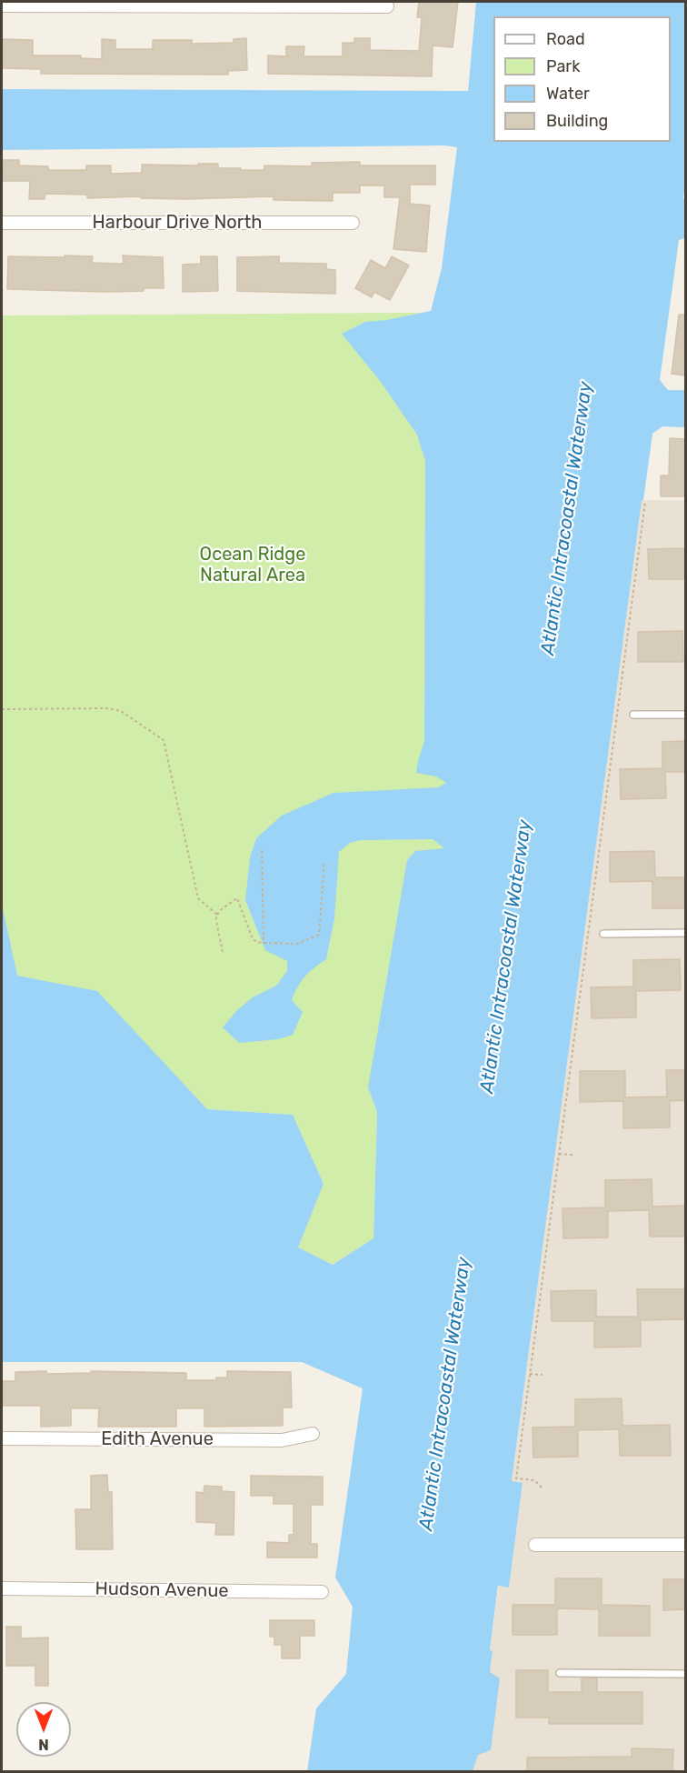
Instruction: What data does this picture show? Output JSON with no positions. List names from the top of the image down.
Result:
{
  "streets": {
    "street": ["Harbour Drive North", "Edith Avenue", "Hudson Avenue"]
  },
  "water": ["Atlantic Intracoastal Waterway"],
  "parks": ["Ocean Ridge Natural Area"],
  "legend": [
    "Road",
    "Park",
    "Water",
    "Building"
  ],
  "north": "bottom"
}
